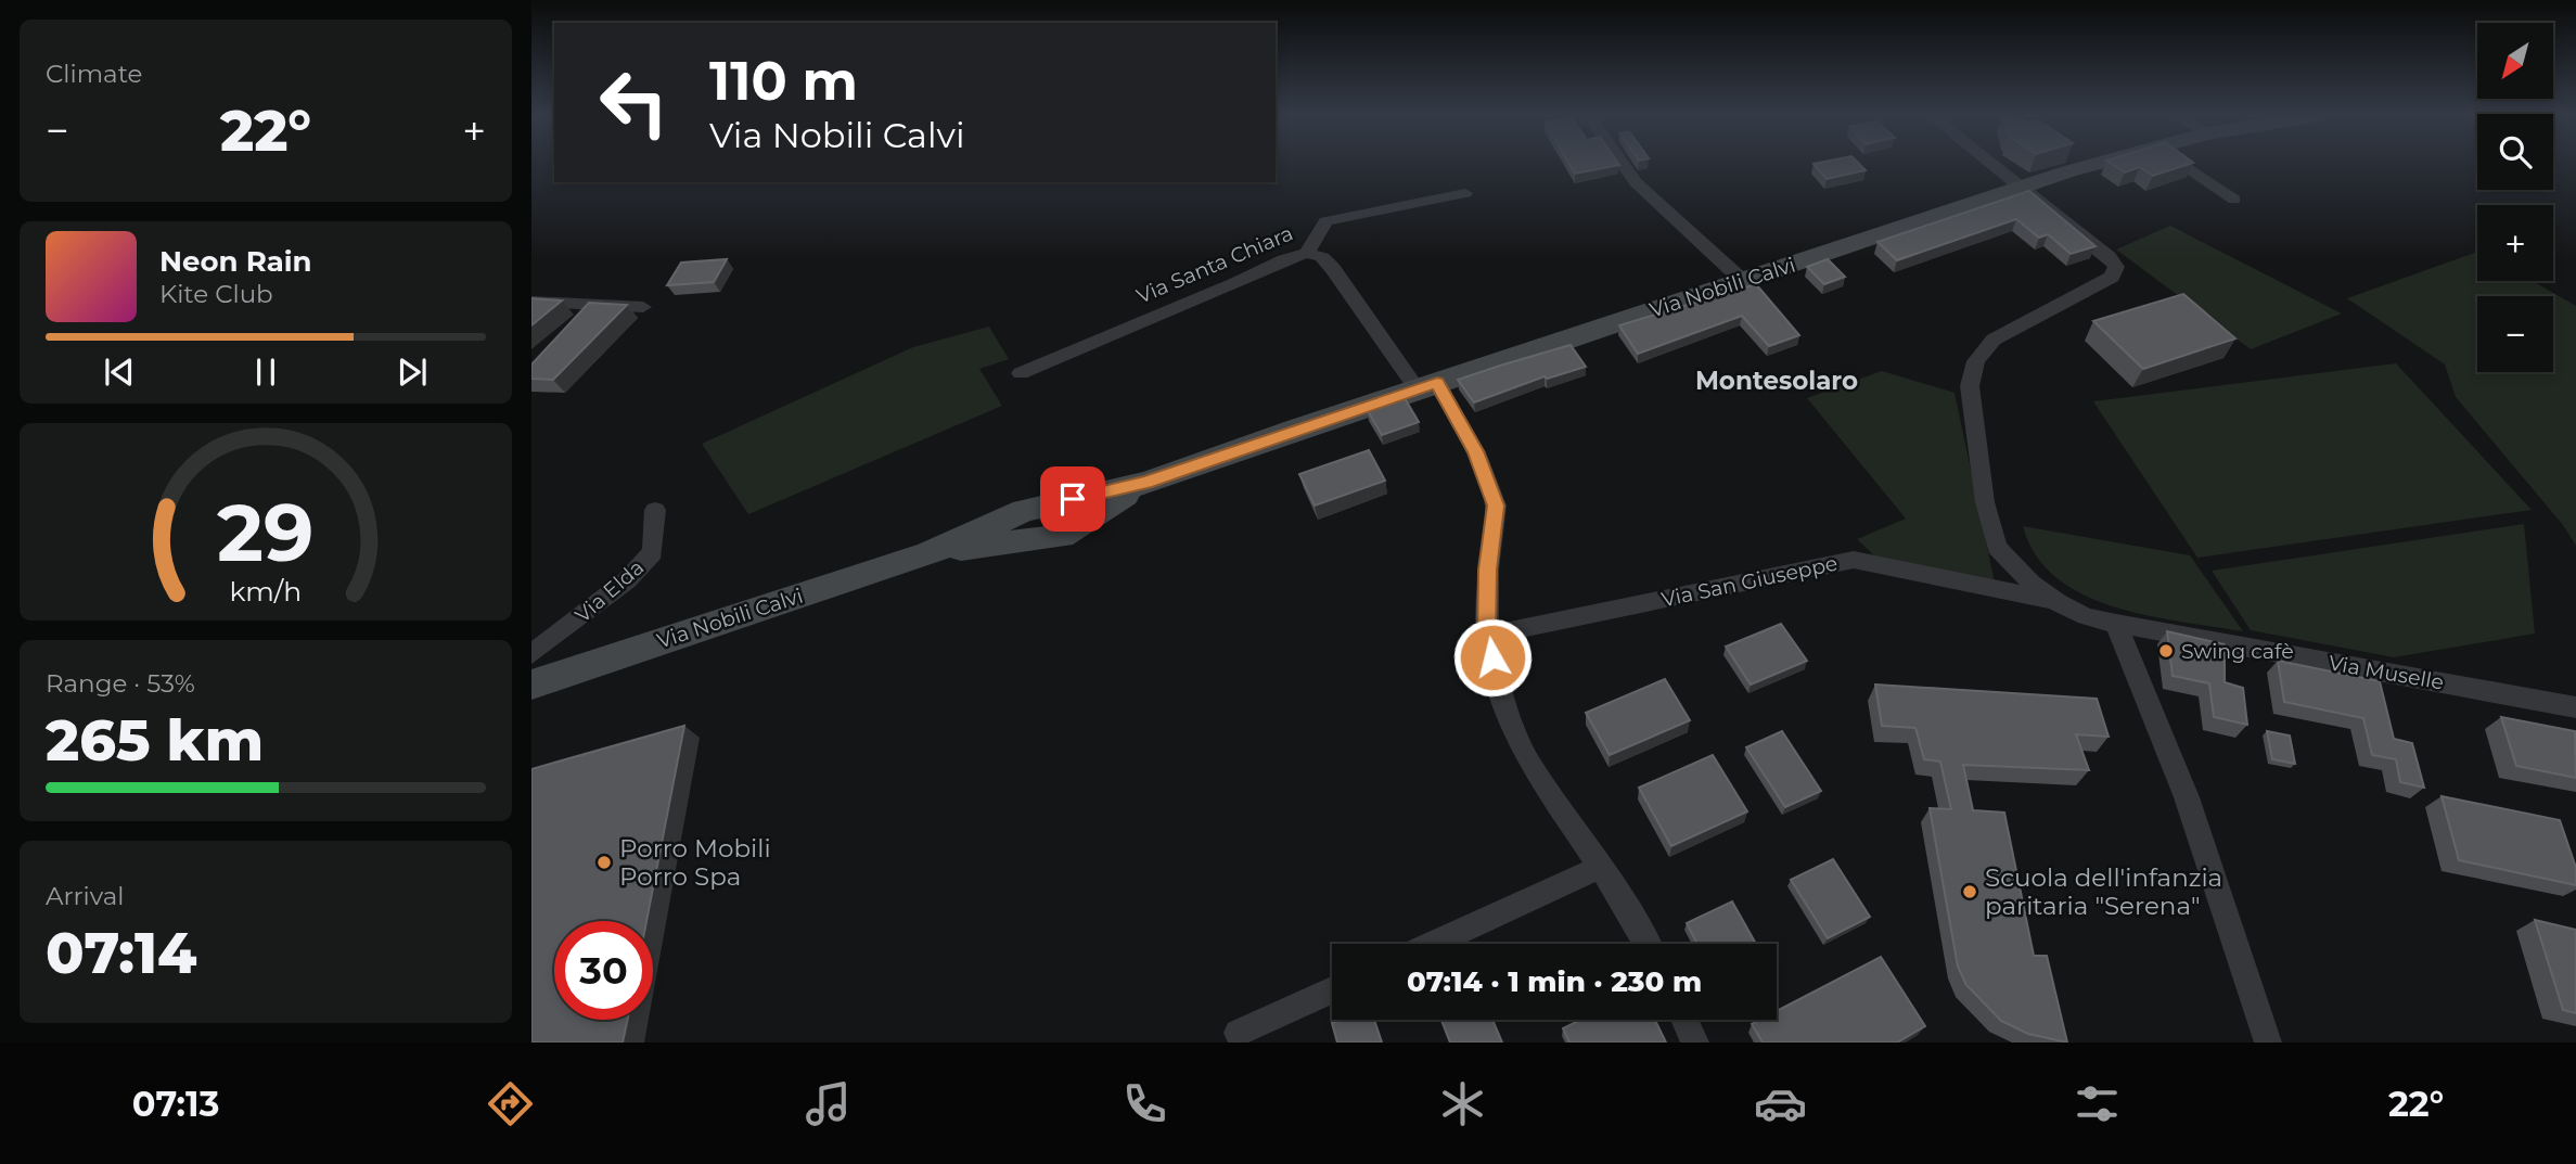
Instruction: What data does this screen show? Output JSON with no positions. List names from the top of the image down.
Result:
{
  "streets": {
    "main road": ["Via Nobili Calvi"],
    "street": [
      "Via Santa Chiara",
      "Via San Giuseppe",
      "Via Elda",
      "Via Muselle"
    ]
  },
  "crossings": [
    ["Via Nobili Calvi", "Via Muselle"],
    ["Via San Giuseppe", "Via Muselle"]
  ],
  "districts": ["Montesolaro"],
  "places": ["Swing cafè", "Porro Mobili Porro Spa", "Scuola dell'infanzia paritaria \"Serena\""],
  "north": "bottom left",
  "page": {
    "tile": [
      "Climate",
      ["Range · 53%", "265 km"],
      ["Arrival", "07:14"]
    ],
    "map_buttons": ["+", "−"],
    "turn": ["110 m", "Via Nobili Calvi"],
    "heat": ["−", "22°", "+"],
    "song": ["Neon Rain", "Kite Club"],
    "limit": "30",
    "trip": "07:14 · 1 min · 230 m",
    "tabs": ["07:13", "22°"],
    "gauge": ["29", "km/h"]
  }
}
